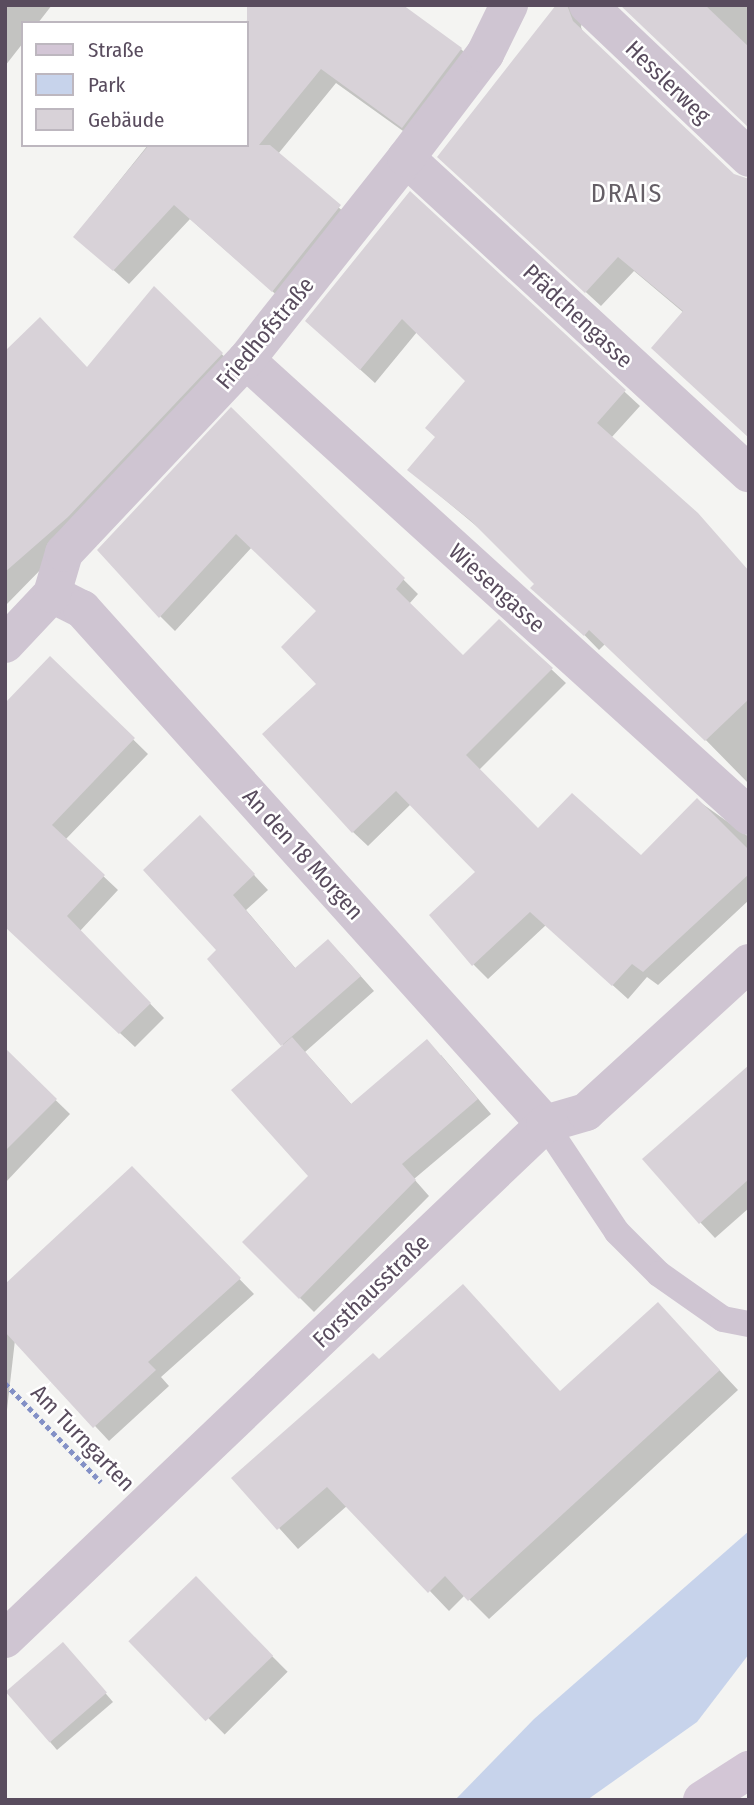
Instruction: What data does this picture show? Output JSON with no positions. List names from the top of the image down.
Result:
{
  "streets": {
    "street": [
      "Hesslerweg",
      "Pfädchengasse",
      "Friedhofstraße",
      "Wiesengasse",
      "An den 18 Morgen",
      "Forsthausstraße"
    ],
    "path": ["Am Turngarten"]
  },
  "crossings": [
    ["Pfädchengasse", "Friedhofstraße"],
    ["Friedhofstraße", "Wiesengasse"],
    ["Friedhofstraße", "An den 18 Morgen"],
    ["An den 18 Morgen", "Forsthausstraße"],
    ["Forsthausstraße", "Am Turngarten"]
  ],
  "districts": ["DRAIS"],
  "legend": ["Straße", "Park", "Gebäude"]
}
